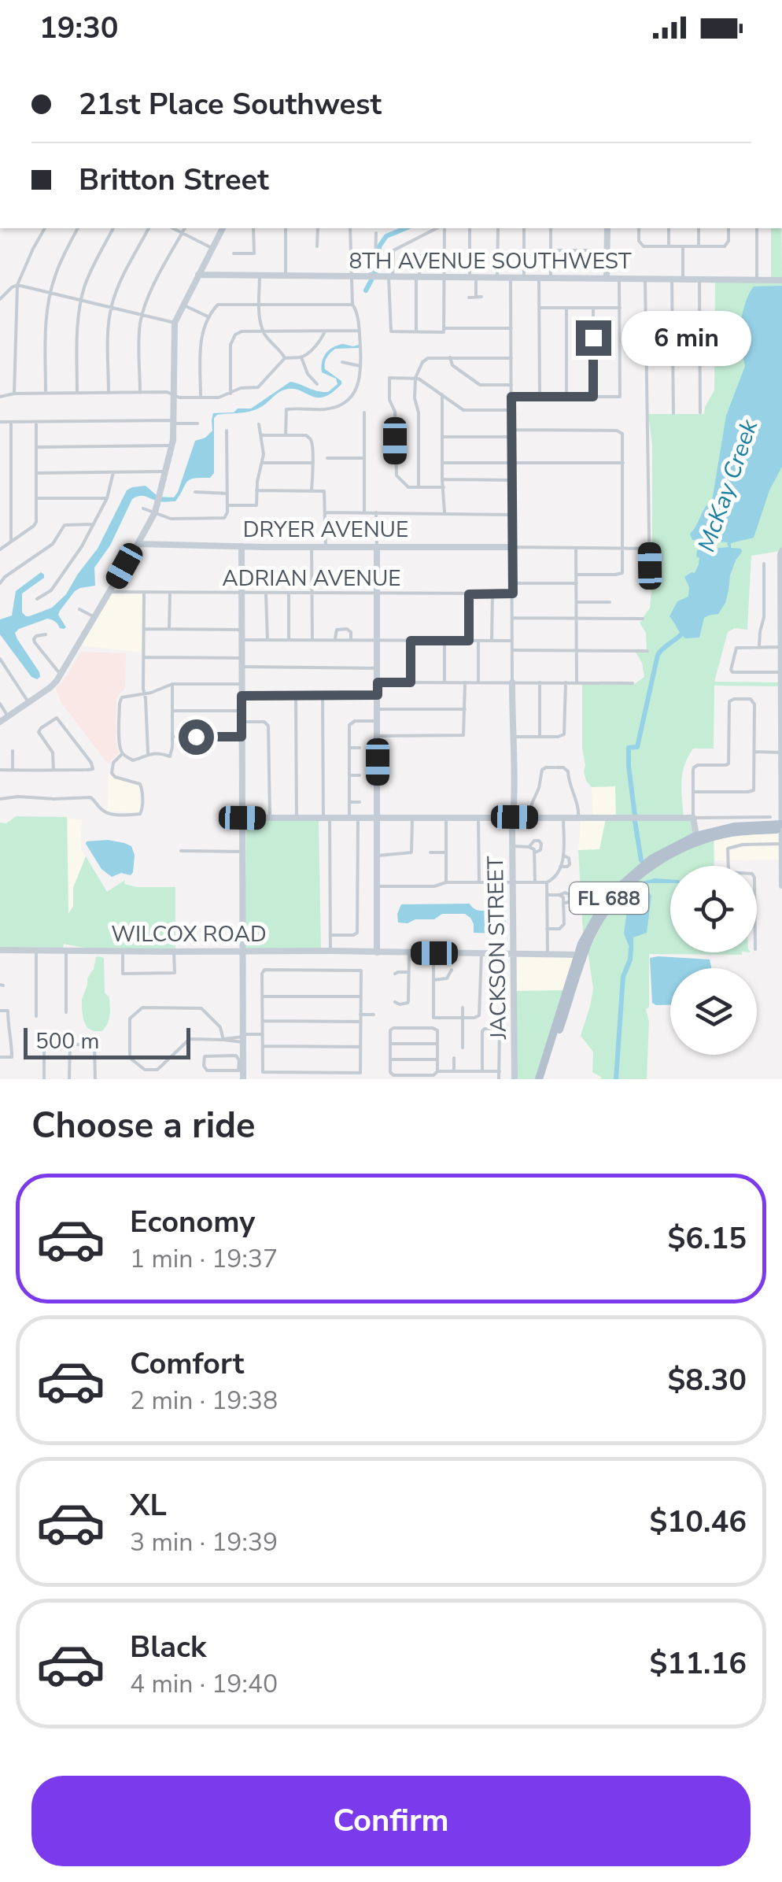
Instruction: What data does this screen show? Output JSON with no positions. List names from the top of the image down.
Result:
{
  "streets": {
    "main road": ["FL 688"],
    "street": [
      "8TH AVENUE SOUTHWEST",
      "DRYER AVENUE",
      "ADRIAN AVENUE",
      "WILCOX ROAD",
      "JACKSON STREET"
    ]
  },
  "crossings": [
    ["FL 688", "WILCOX ROAD"],
    ["WILCOX ROAD", "JACKSON STREET"]
  ],
  "water": ["McKay Creek"],
  "scale_bar": "500 m",
  "page": {
    "status": "19:30",
    "banner": ["21st Place Southwest", "Britton Street"],
    "bubble": "6 min",
    "scale": "500 m",
    "heading": "Choose a ride",
    "list": [
      {
        "name": "Economy",
        "note": "1 min · 19:37",
        "value": "$6.15"
      },
      {
        "name": "Comfort",
        "note": "2 min · 19:38",
        "value": "$8.30"
      },
      {
        "name": "XL",
        "note": "3 min · 19:39",
        "value": "$10.46"
      },
      {
        "name": "Black",
        "note": "4 min · 19:40",
        "value": "$11.16"
      }
    ],
    "buttons": "Confirm"
  }
}
